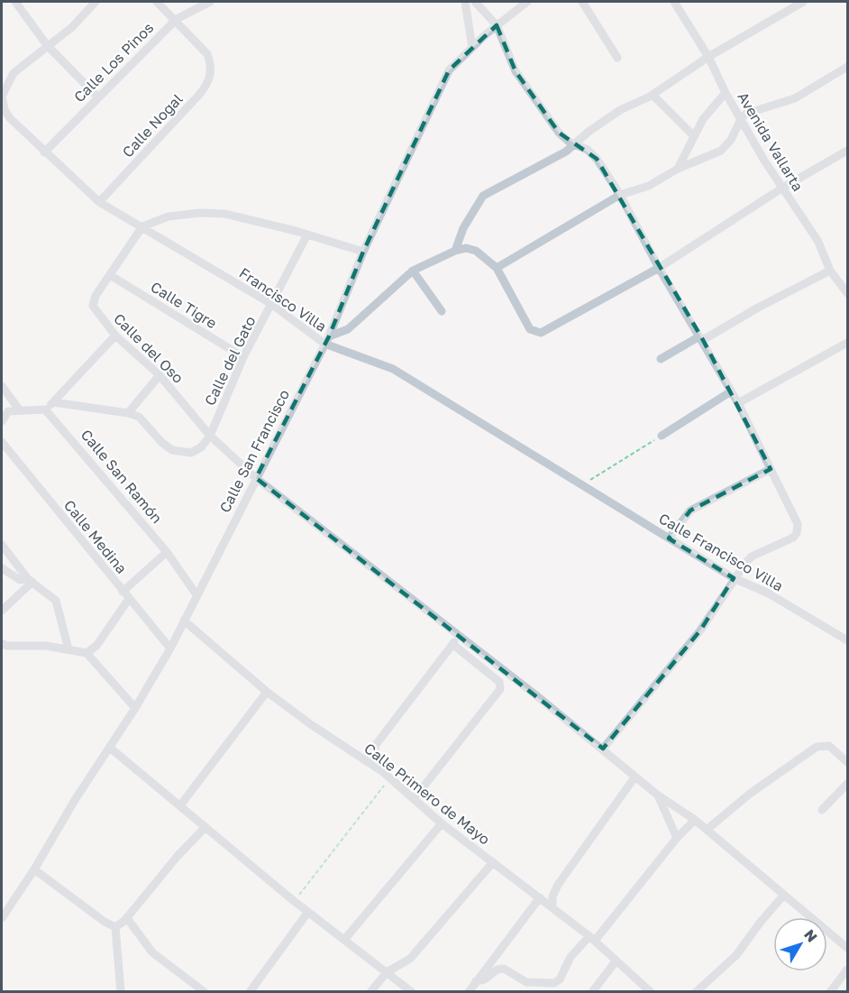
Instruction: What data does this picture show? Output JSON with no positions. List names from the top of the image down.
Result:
{
  "streets": {
    "street": [
      "Calle Los Pinos",
      "Calle Nogal",
      "Avenida Vallarta",
      "Francisco Villa",
      "Calle Tigre",
      "Calle del Oso",
      "Calle del Gato",
      "Calle San Francisco",
      "Calle San Ramón",
      "Calle Medina",
      "Calle Francisco Villa",
      "Calle Primero de Mayo"
    ]
  },
  "crossings": [
    ["Calle Los Pinos", "Calle Nogal"],
    ["Calle Los Pinos", "Francisco Villa"],
    ["Calle Nogal", "Francisco Villa"],
    ["Francisco Villa", "Calle del Gato"],
    ["Francisco Villa", "Calle San Francisco"],
    ["Francisco Villa", "Calle Francisco Villa"],
    ["Calle Tigre", "Calle del Oso"],
    ["Calle Tigre", "Calle del Gato"],
    ["Calle del Oso", "Calle del Gato"],
    ["Calle del Oso", "Calle San Francisco"],
    ["Calle San Francisco", "Calle San Ramón"],
    ["Calle San Francisco", "Calle Medina"],
    ["Calle San Francisco", "Calle Primero de Mayo"]
  ],
  "north": "top right"
}
